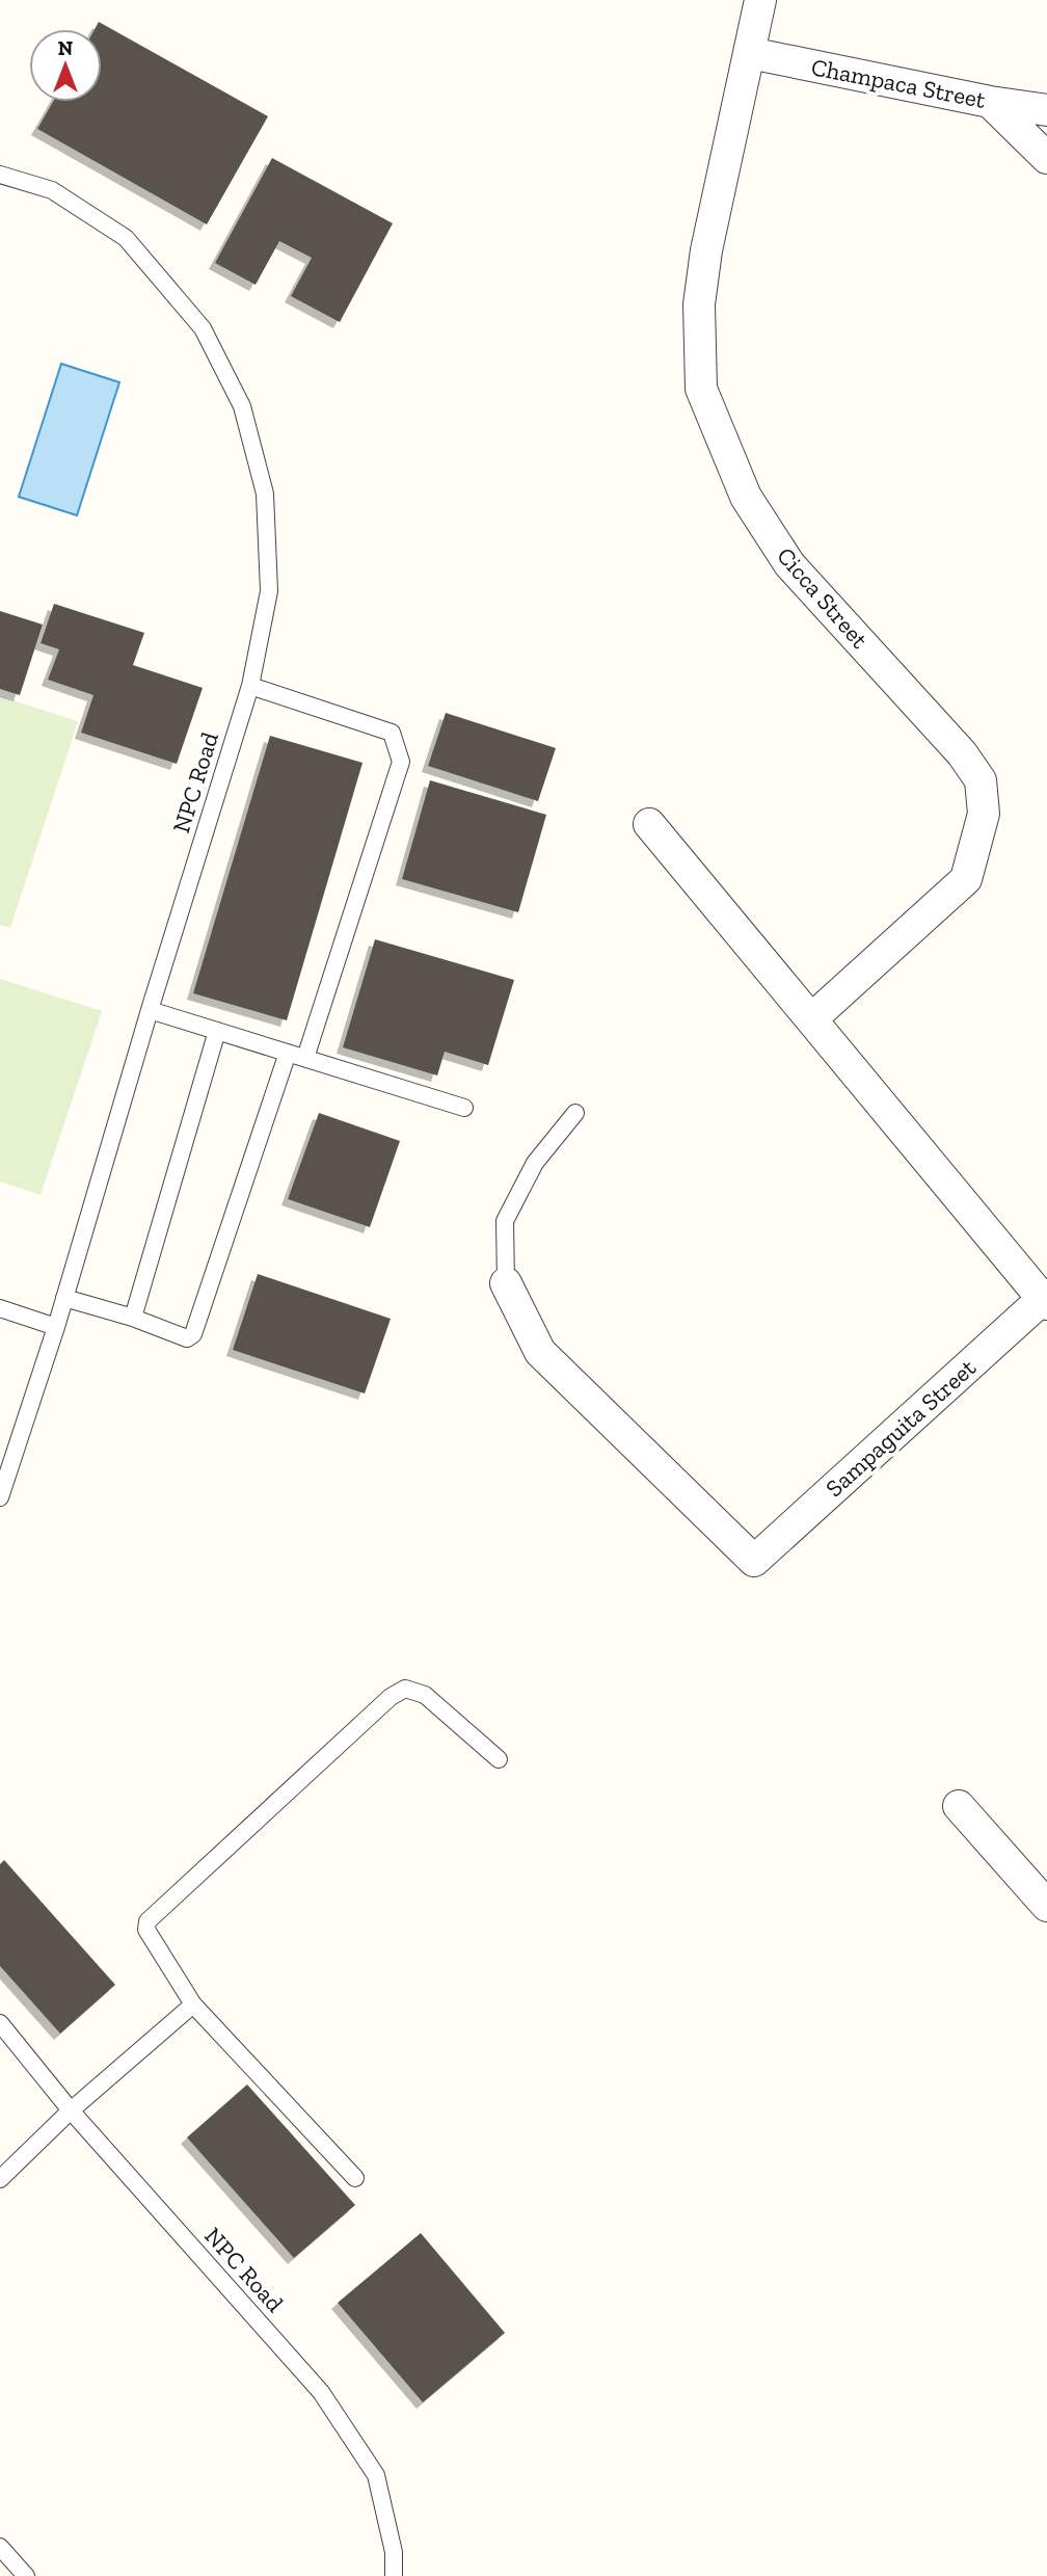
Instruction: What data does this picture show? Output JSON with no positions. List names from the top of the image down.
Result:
{
  "streets": {
    "street": ["Champaca Street", "Cicca Street", "Sampaguita Street"],
    "lane": ["NPC Road"]
  },
  "crossings": [
    ["Champaca Street", "Cicca Street"]
  ],
  "north": "top"
}
